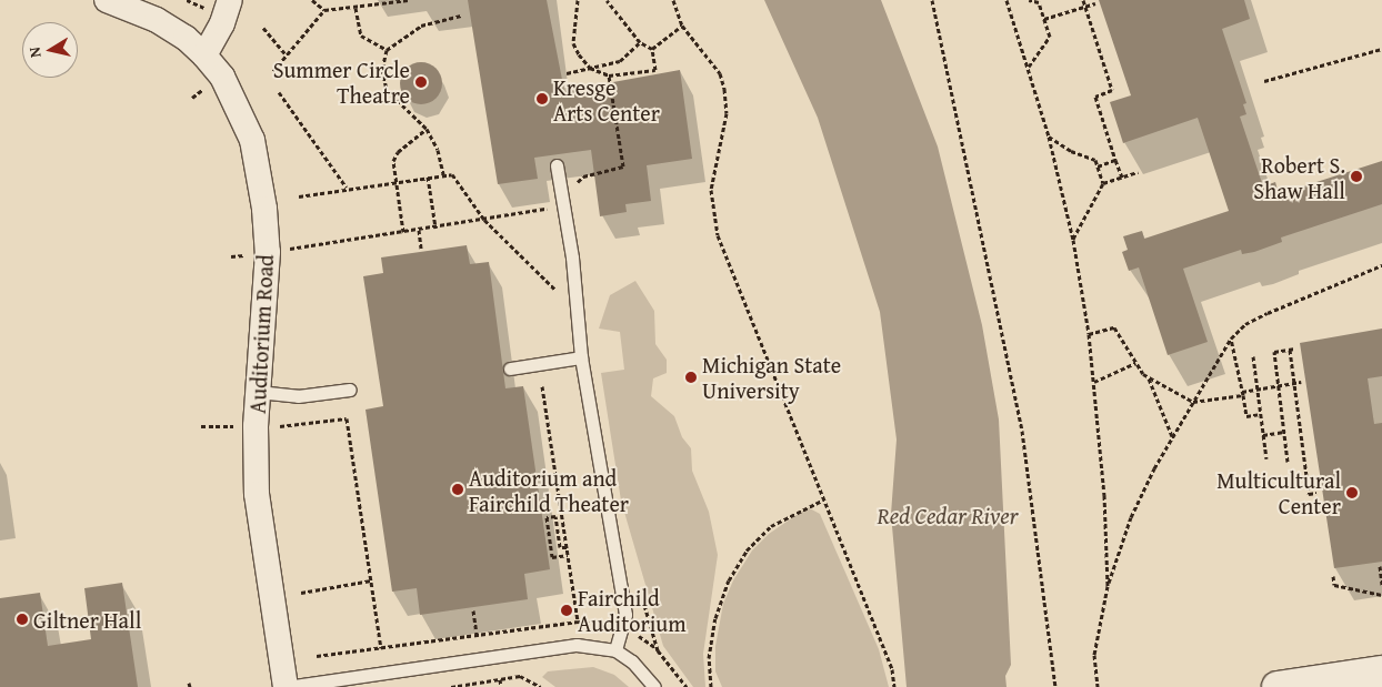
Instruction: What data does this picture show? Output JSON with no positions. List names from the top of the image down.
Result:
{
  "streets": {
    "street": ["Auditorium Road"]
  },
  "water": ["Red Cedar River"],
  "places": [
    "Summer Circle Theatre",
    "Kresge Arts Center",
    "Robert S. Shaw Hall",
    "Michigan State University",
    "Auditorium and Fairchild Theater",
    "Multicultural Center",
    "Fairchild Auditorium",
    "Giltner Hall"
  ],
  "north": "left"
}
